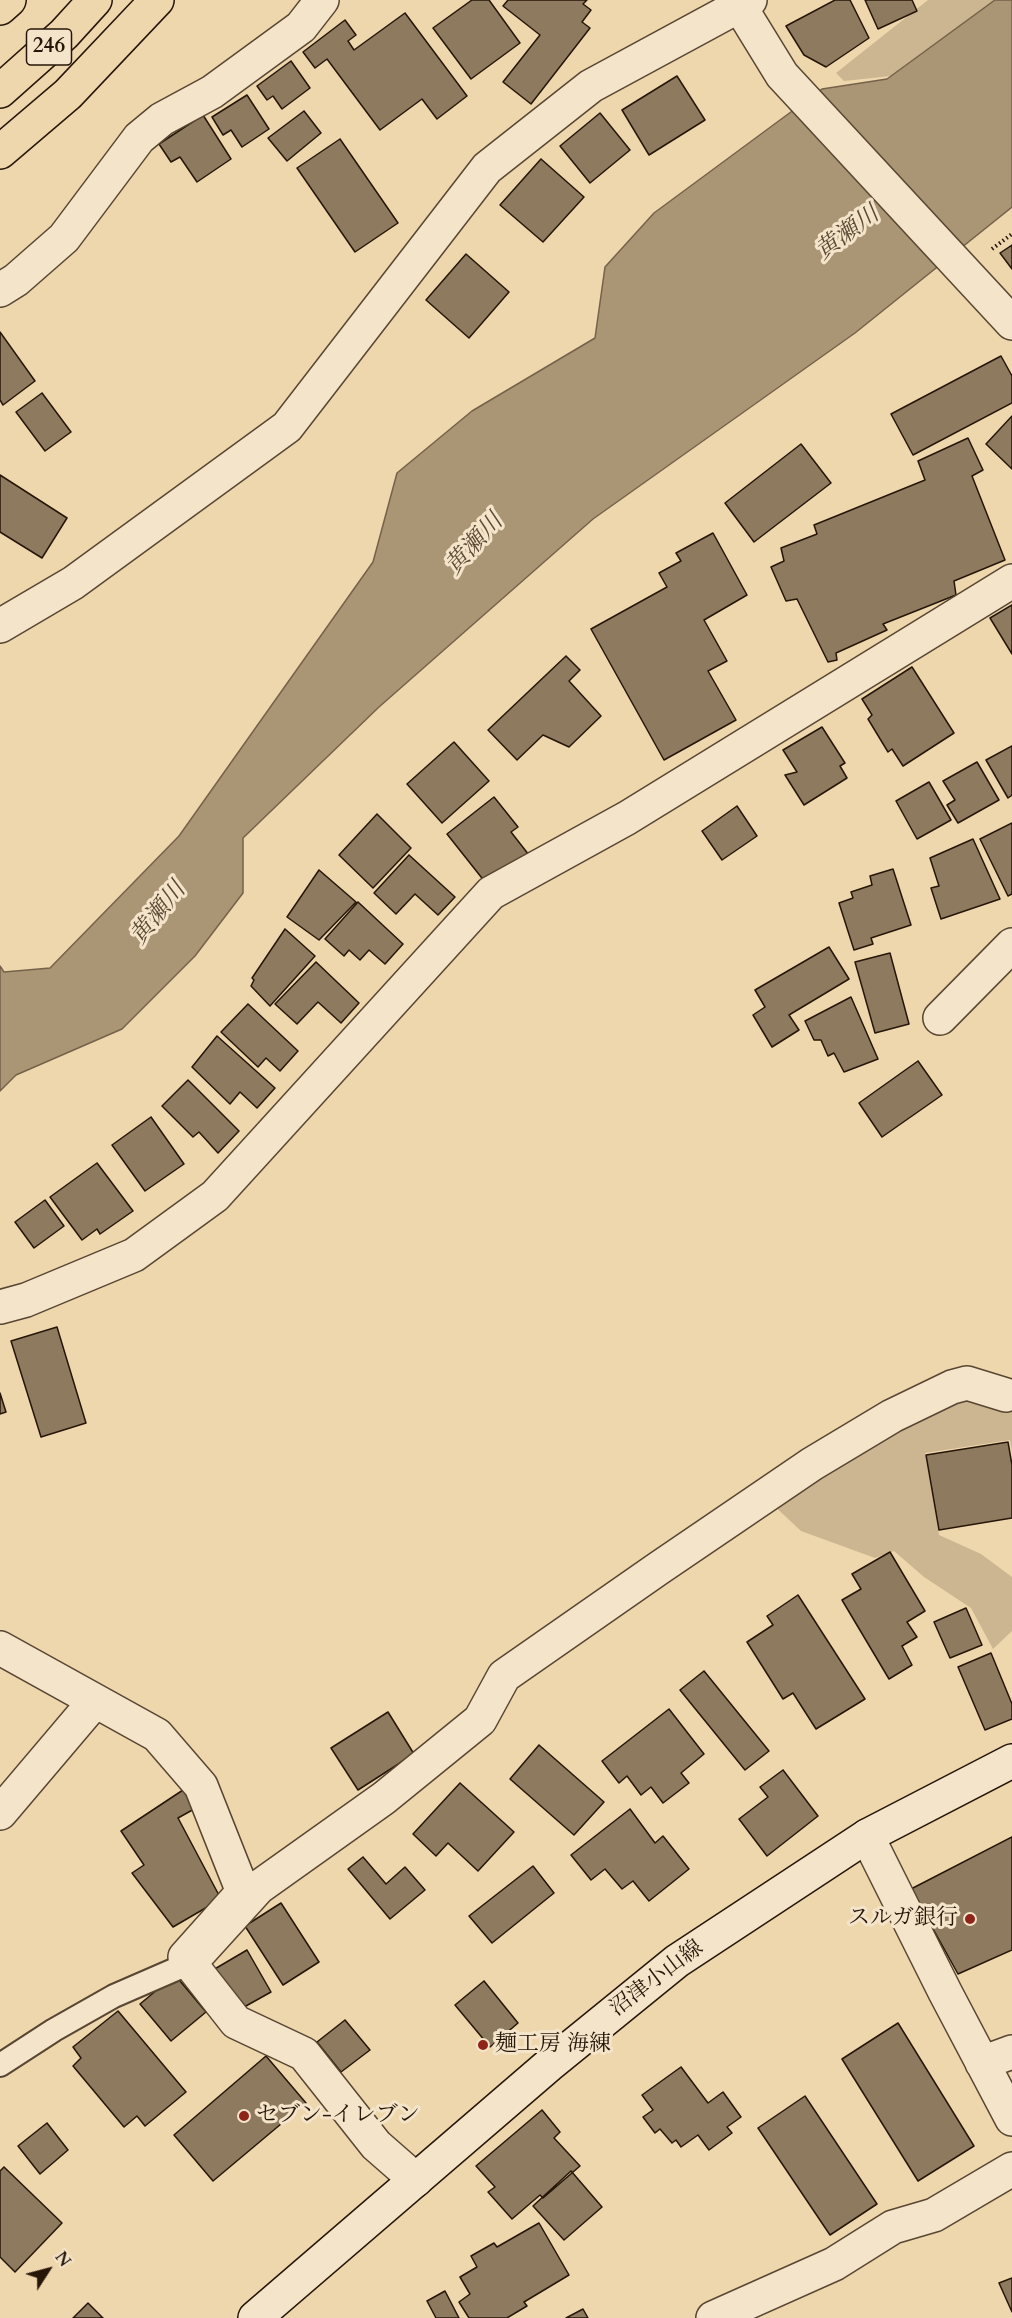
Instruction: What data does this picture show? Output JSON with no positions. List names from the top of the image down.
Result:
{
  "streets": {
    "highway": ["246"],
    "street": ["沼津小山線"]
  },
  "water": ["黄瀬川"],
  "places": ["スルガ銀行", "麺工房 海練", "セブン-イレブン"],
  "north": "top right"
}
